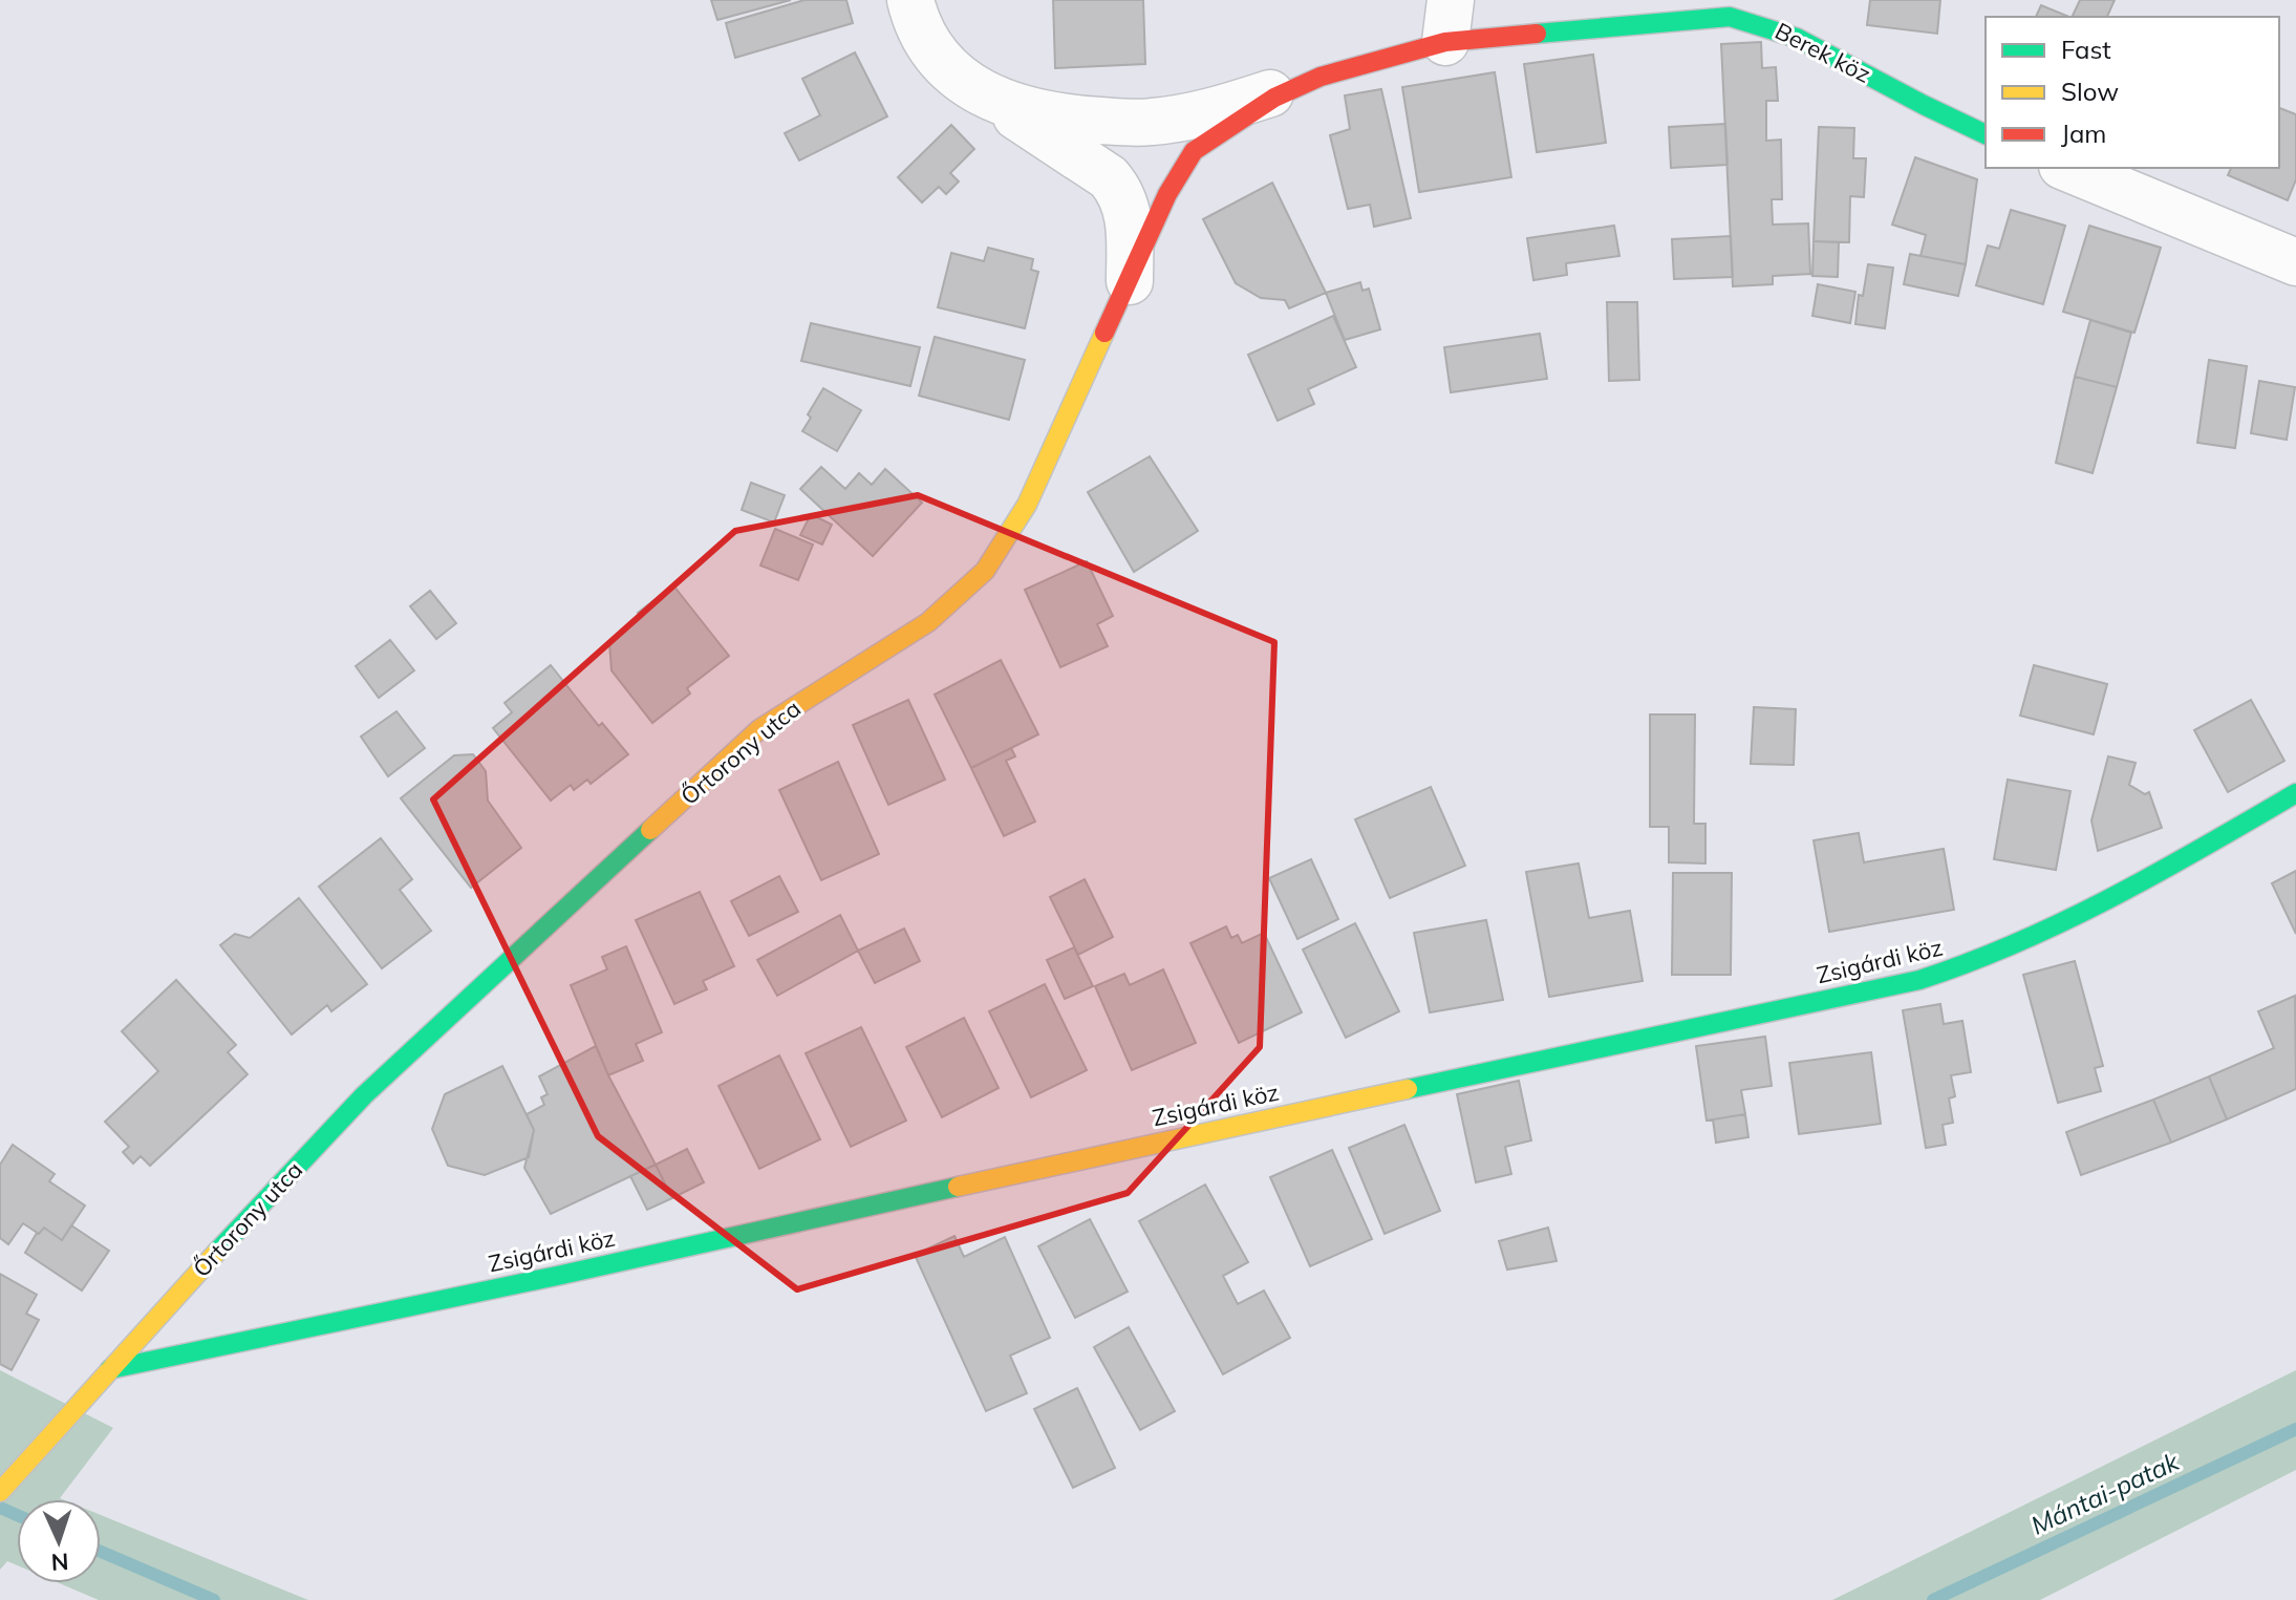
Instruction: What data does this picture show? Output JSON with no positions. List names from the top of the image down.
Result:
{
  "streets": {
    "street": ["Berek köz", "Őrtorony utca", "Zsigárdi köz"]
  },
  "crossings": [
    ["Berek köz", "Őrtorony utca"],
    ["Őrtorony utca", "Zsigárdi köz"]
  ],
  "water": ["Mántai-patak"],
  "legend": ["Fast", "Slow", "Jam"],
  "north": "bottom"
}
